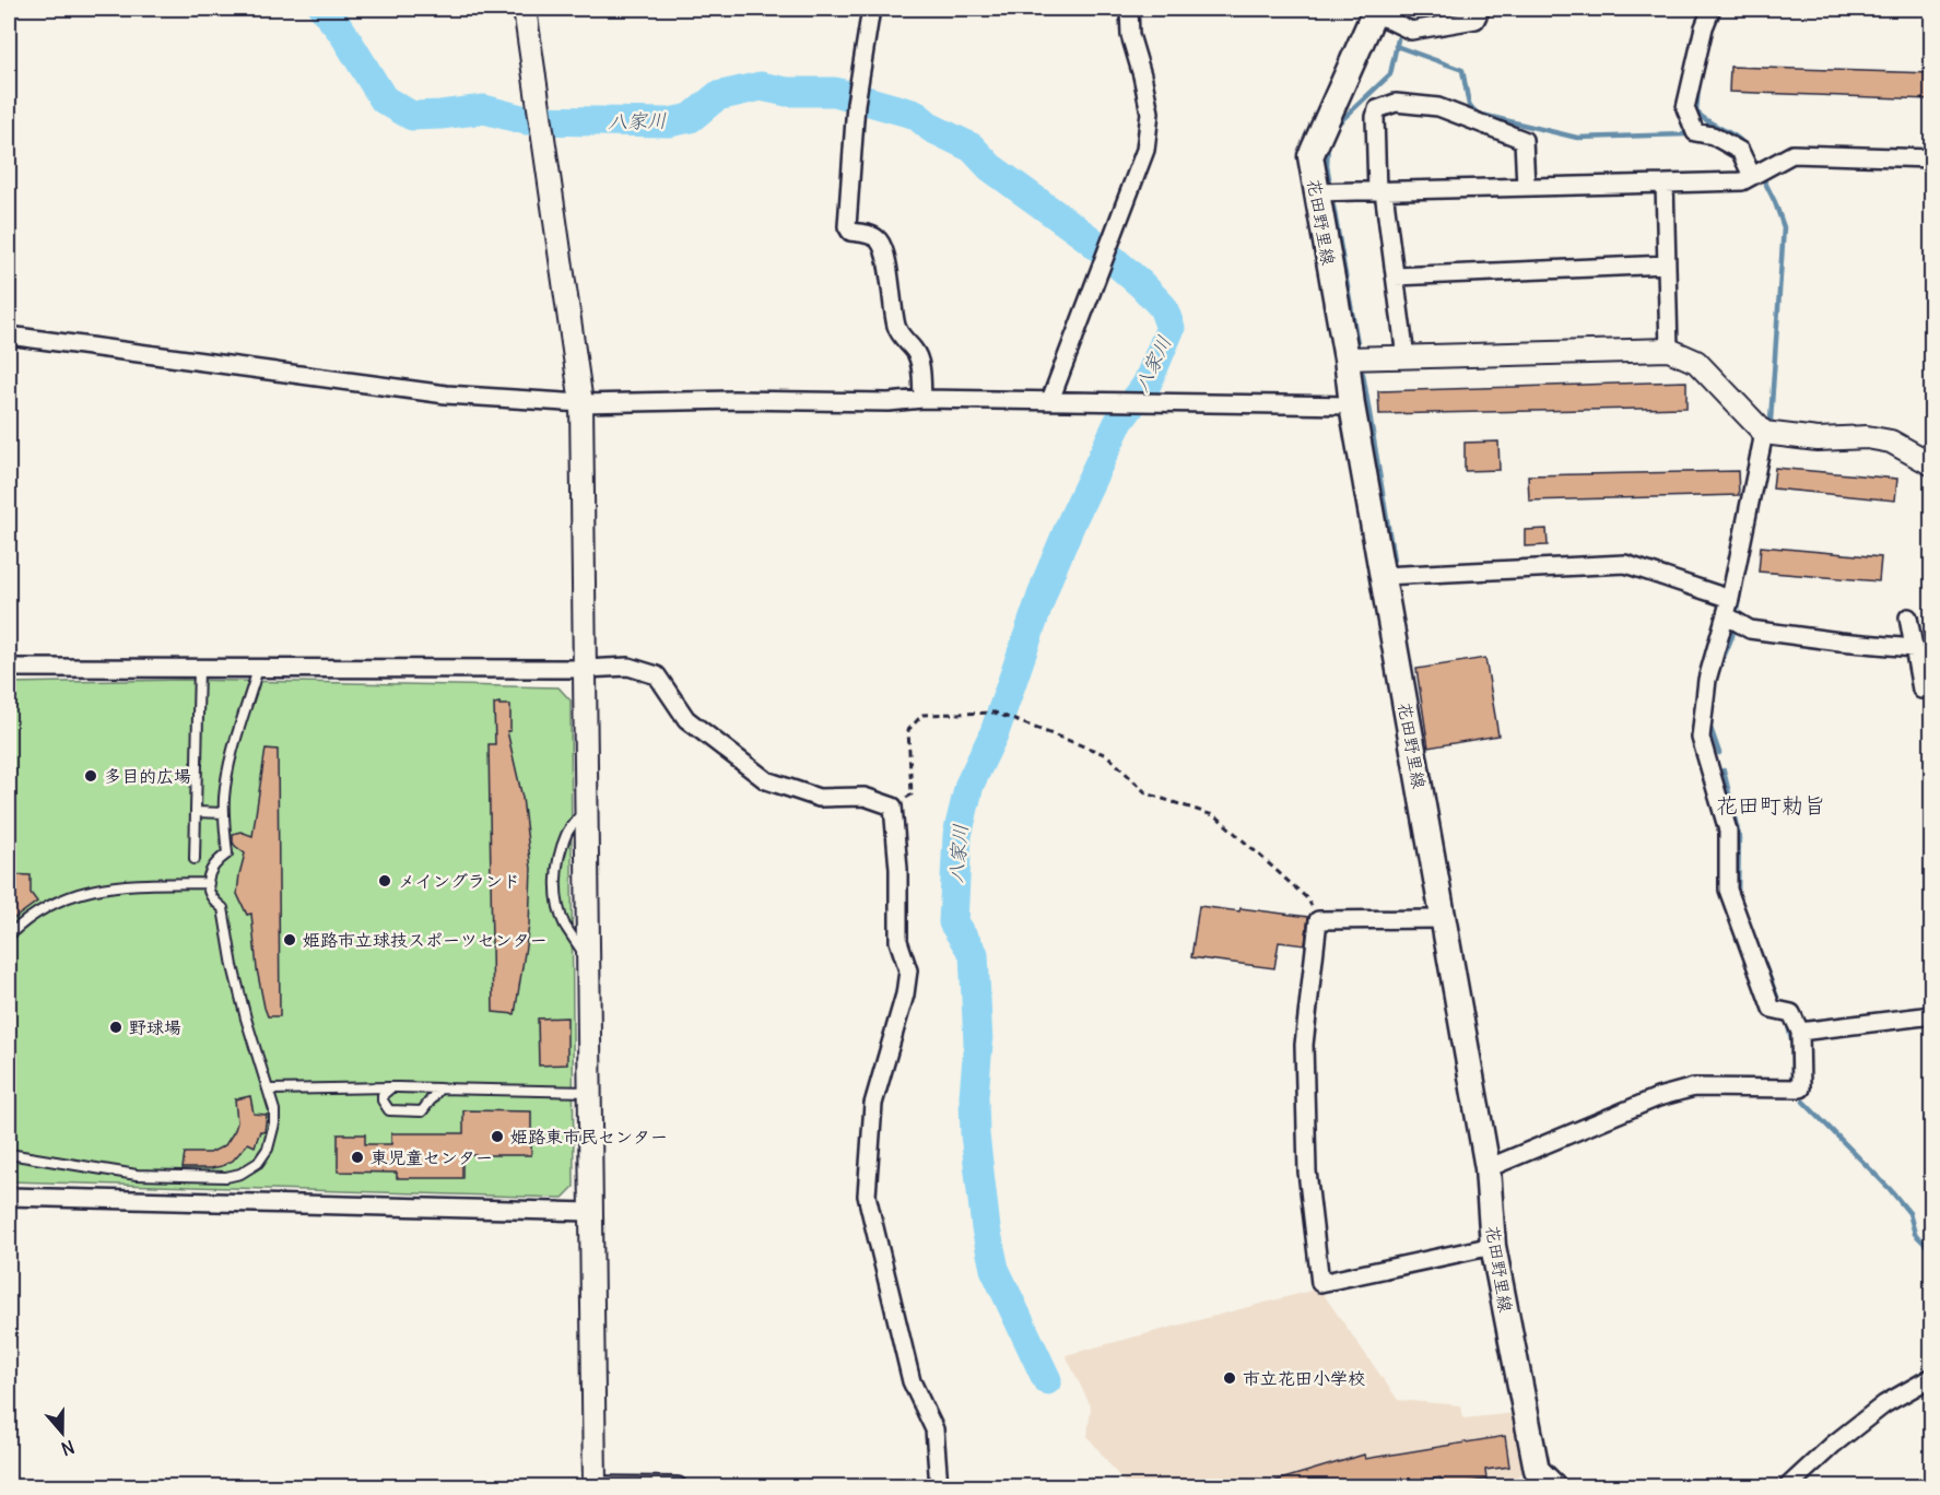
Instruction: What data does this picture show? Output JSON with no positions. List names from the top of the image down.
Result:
{
  "streets": {
    "main road": ["花田野里線"]
  },
  "districts": ["花田町勅旨"],
  "water": ["八家川"],
  "places": [
    "多目的広場",
    "メイングランド",
    "姫路市立球技スポーツセンター",
    "野球場",
    "姫路東市民センター",
    "東児童センター",
    "市立花田小学校"
  ],
  "north": "bottom"
}
